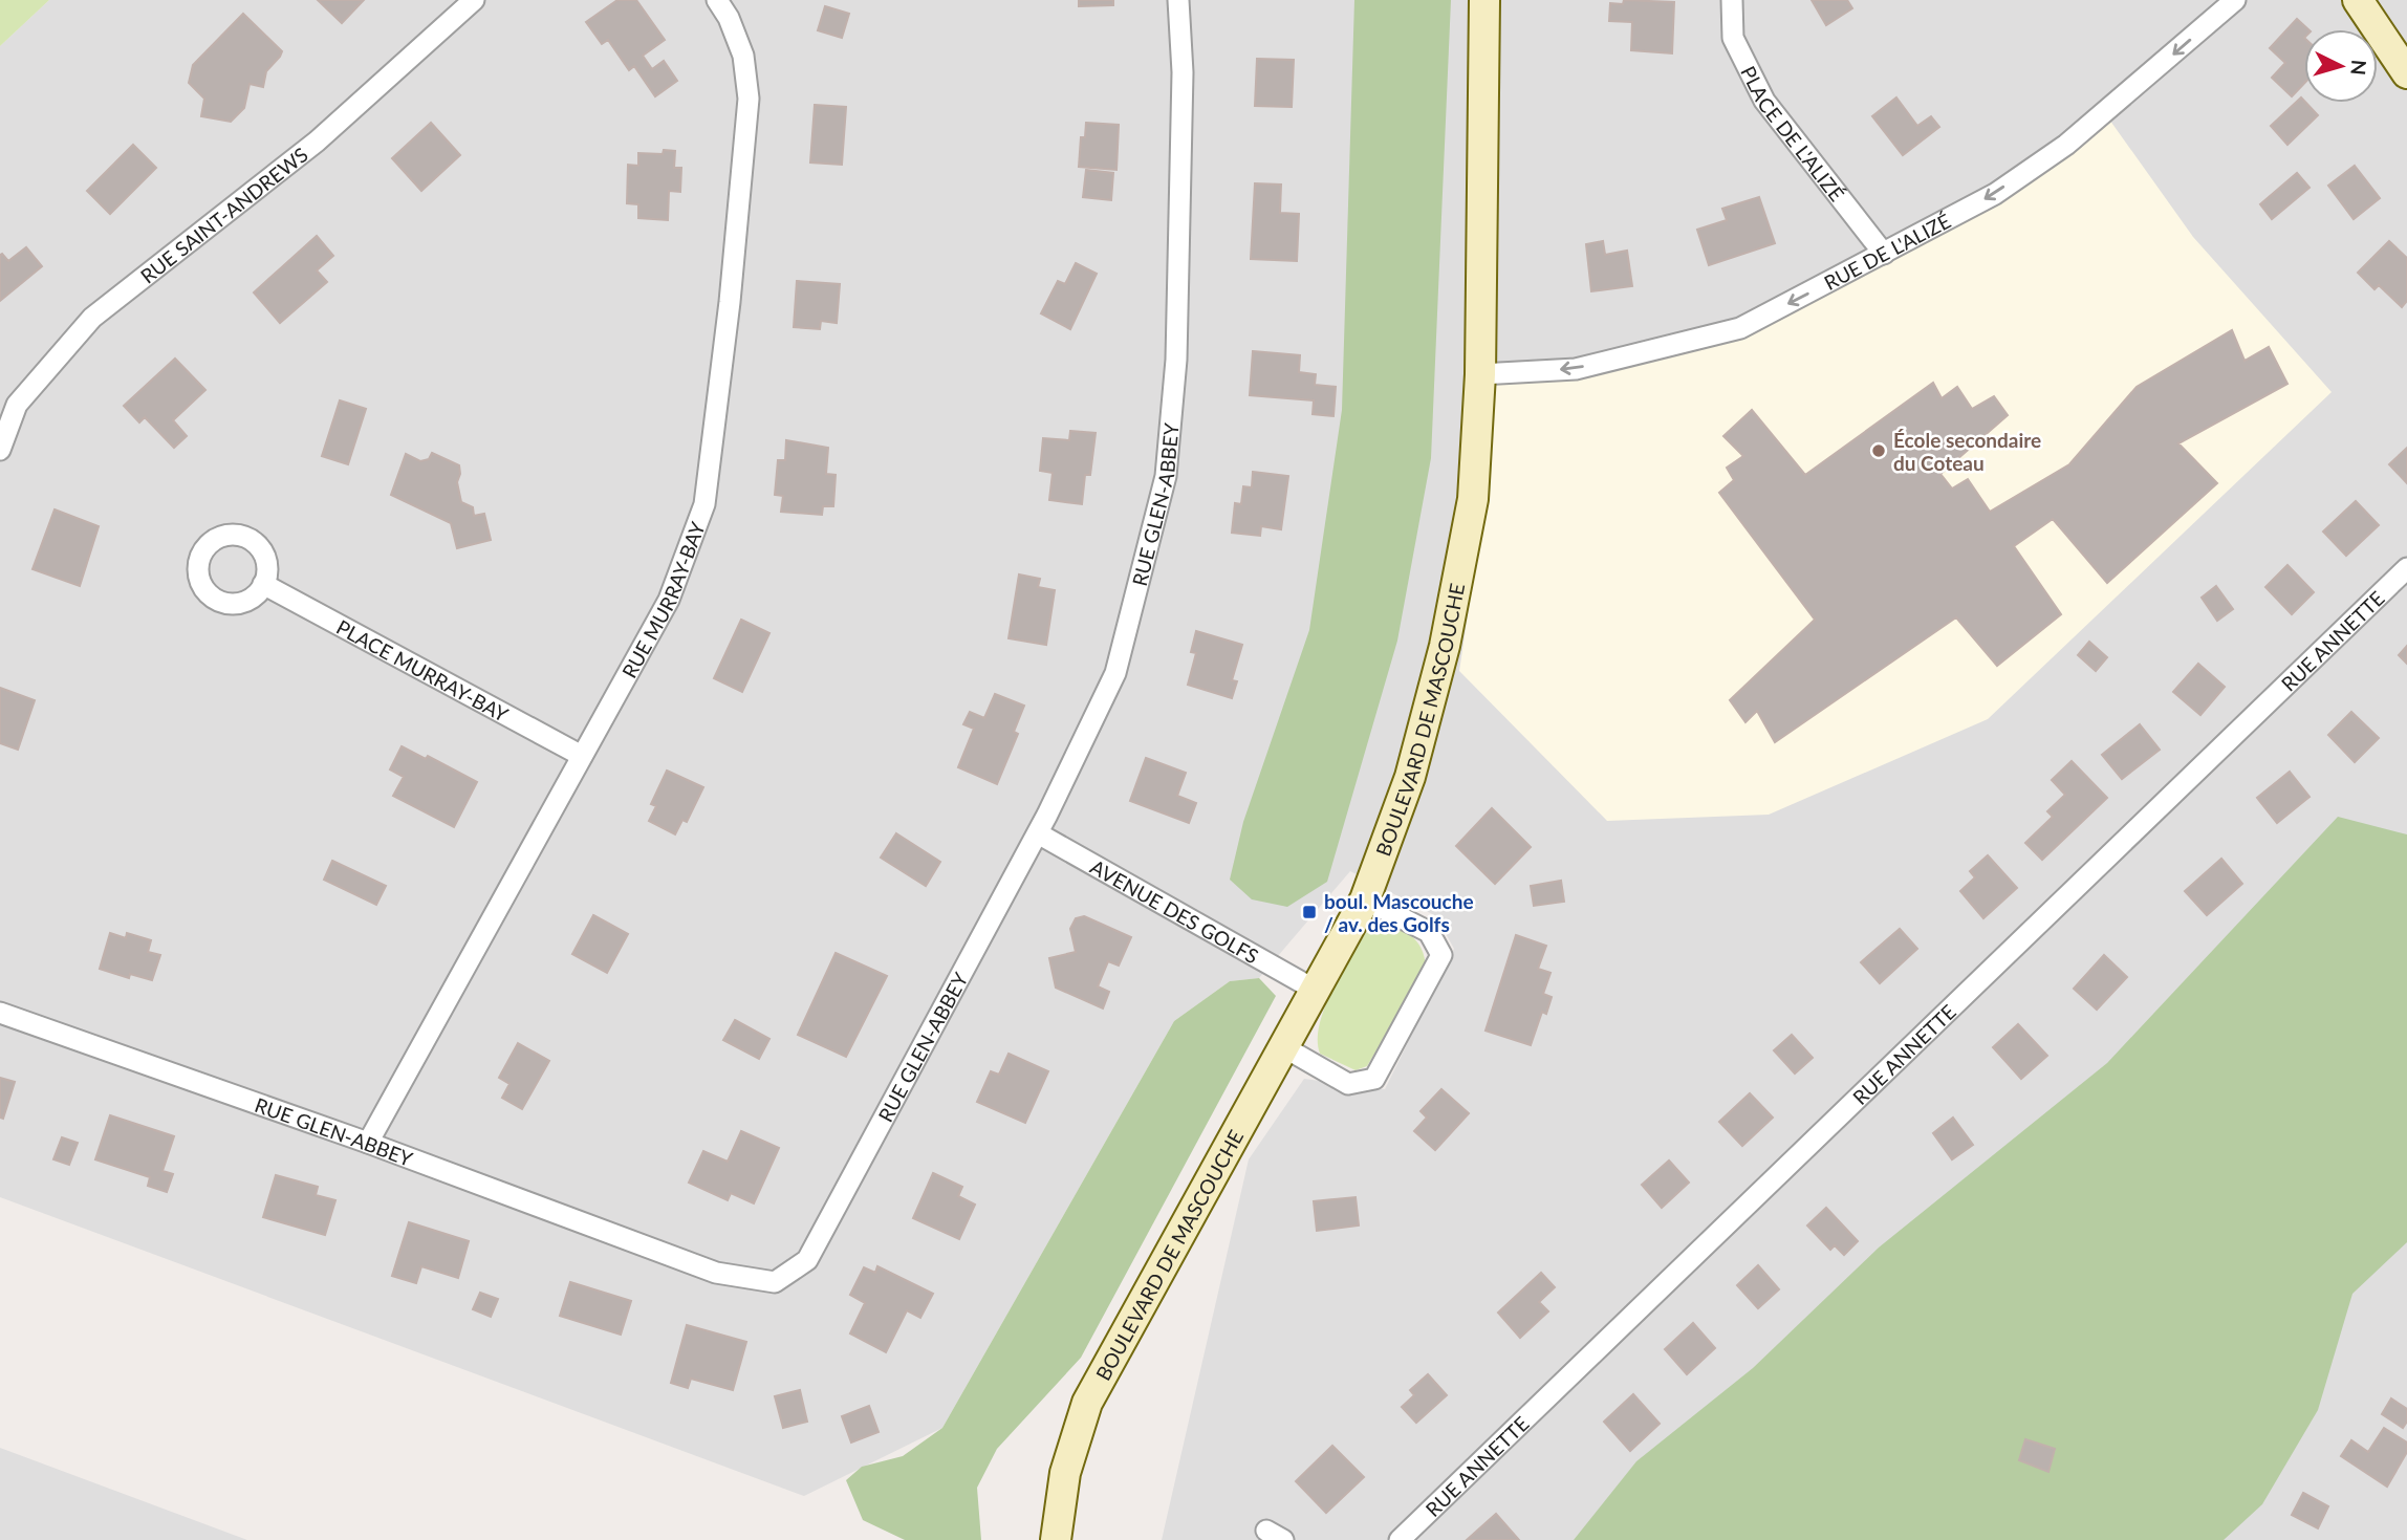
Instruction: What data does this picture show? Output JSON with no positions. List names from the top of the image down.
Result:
{
  "streets": {
    "street": [
      "PLACE DE L'ALIZÉ",
      "RUE SAINT-ANDREWS",
      "RUE DE L'ALIZÉ",
      "RUE GLEN-ABBEY",
      "RUE MURRAY-BAY",
      "RUE ANNETTE",
      "PLACE MURRAY-BAY",
      "BOULEVARD DE MASCOUCHE",
      "AVENUE DES GOLFS"
    ]
  },
  "crossings": [
    ["PLACE DE L'ALIZÉ", "RUE DE L'ALIZÉ"],
    ["RUE DE L'ALIZÉ", "BOULEVARD DE MASCOUCHE"],
    ["RUE GLEN-ABBEY", "RUE MURRAY-BAY"],
    ["RUE GLEN-ABBEY", "AVENUE DES GOLFS"],
    ["RUE MURRAY-BAY", "PLACE MURRAY-BAY"],
    ["BOULEVARD DE MASCOUCHE", "AVENUE DES GOLFS"]
  ],
  "one_way": ["RUE DE L'ALIZÉ"],
  "places": {
    "other": ["École secondaire du Coteau"],
    "transit": ["boul. Mascouche / av. des Golfs"]
  },
  "north": "right"
}
